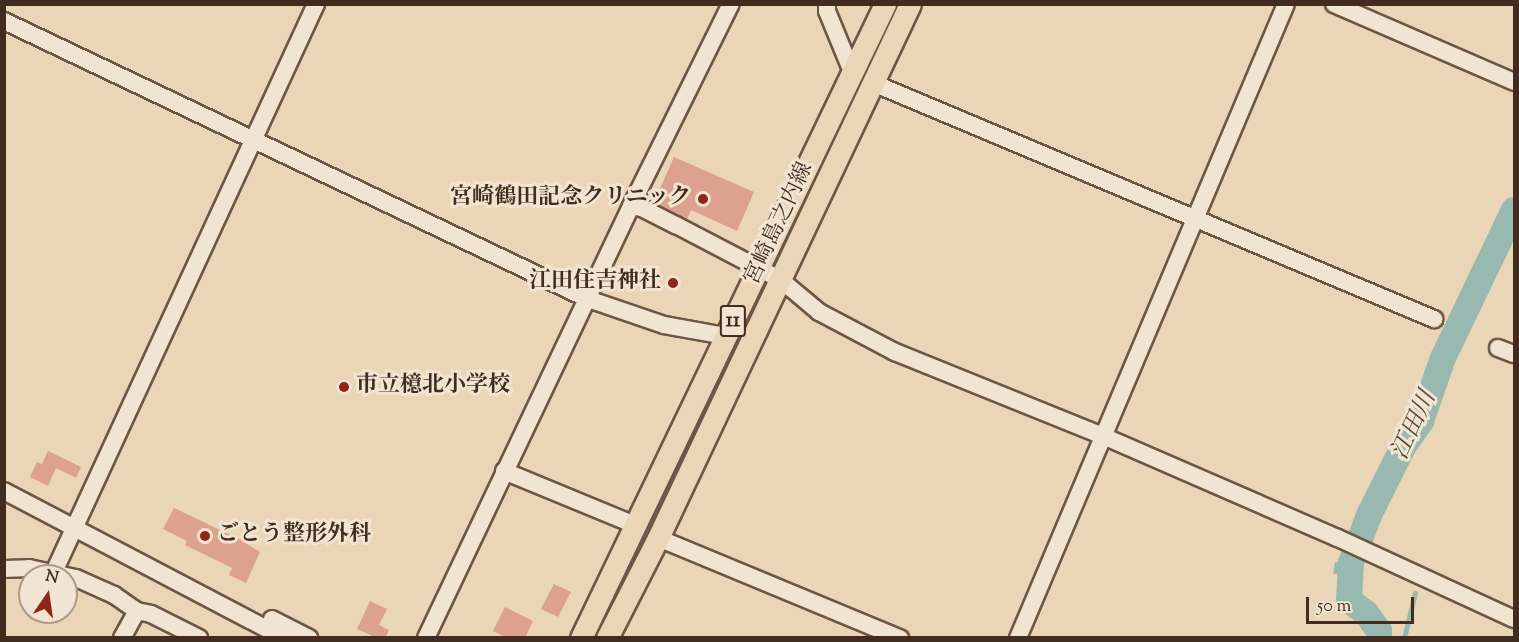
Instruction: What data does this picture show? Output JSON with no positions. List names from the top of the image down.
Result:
{
  "streets": {
    "main road": ["宮崎島之内線", "11"]
  },
  "water": ["江田川"],
  "places": [
    "宮崎鶴田記念クリニック",
    "江田住吉神社",
    "市立檍北小学校",
    "ごとう整形外科"
  ],
  "scale_bar": "50 m",
  "north": "top"
}
